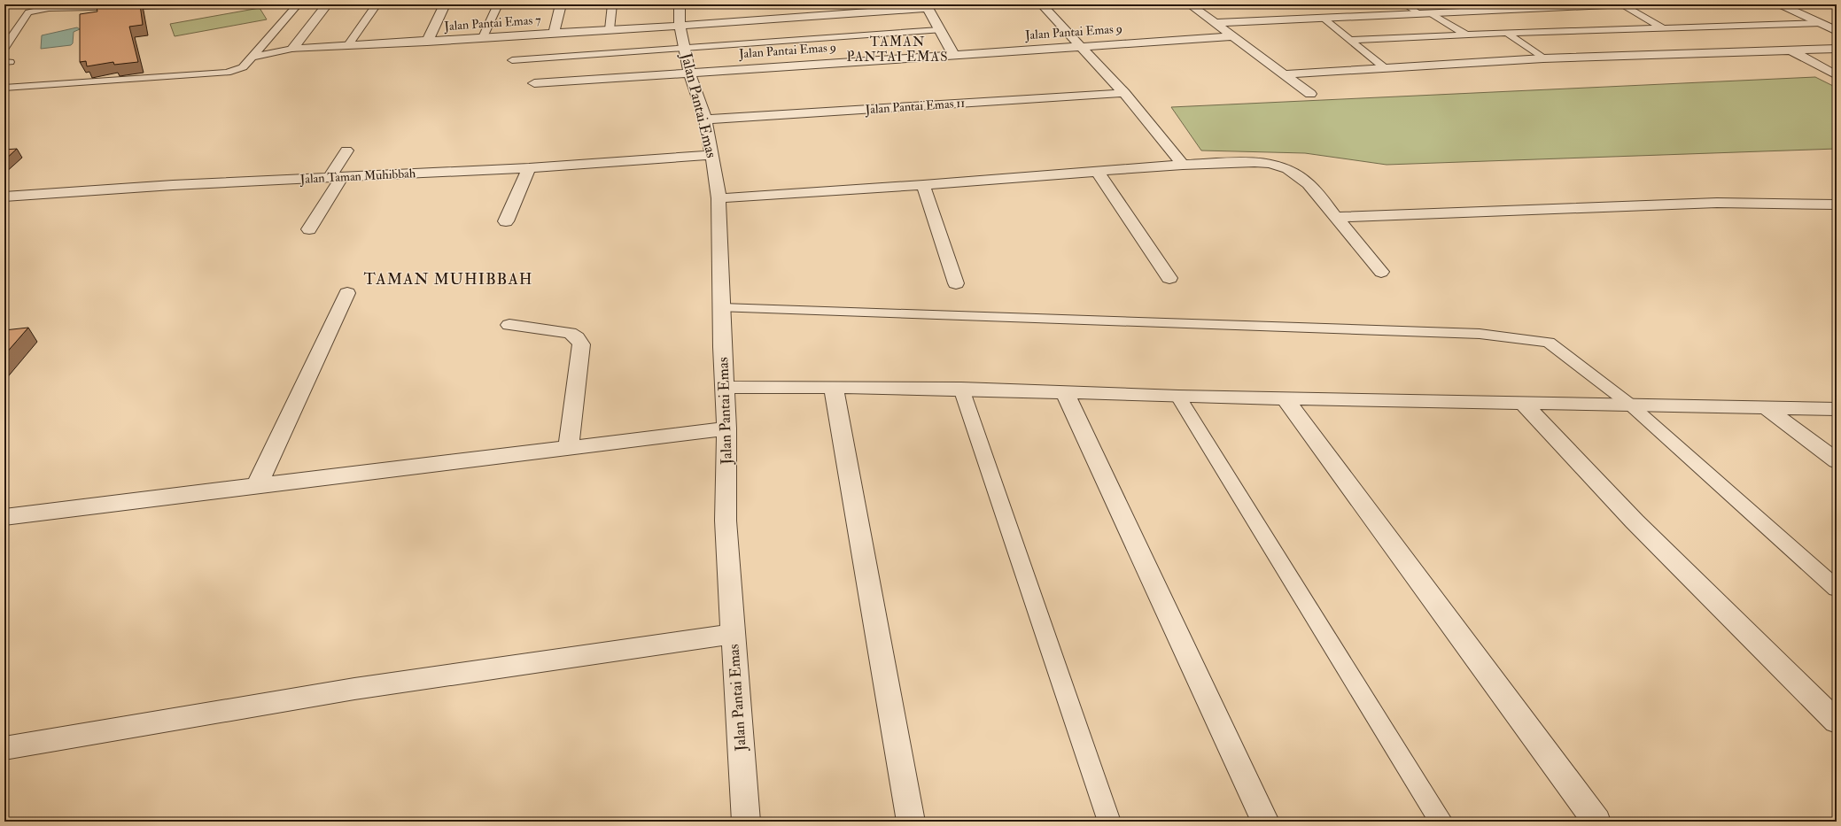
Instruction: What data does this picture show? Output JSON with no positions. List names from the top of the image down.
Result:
{
  "streets": {
    "street": [
      "Jalan Pantai Emas 7",
      "Jalan Pantai Emas 9",
      "Jalan Pantai Emas",
      "Jalan Pantai Emas 11",
      "Jalan Taman Muhibbah"
    ]
  },
  "crossings": [
    ["Jalan Pantai Emas 7", "Jalan Pantai Emas"],
    ["Jalan Pantai Emas 9", "Jalan Pantai Emas"],
    ["Jalan Pantai Emas", "Jalan Pantai Emas 11"],
    ["Jalan Pantai Emas", "Jalan Taman Muhibbah"]
  ],
  "districts": ["TAMAN PANTAI EMAS", "TAMAN MUHIBBAH"]
}
